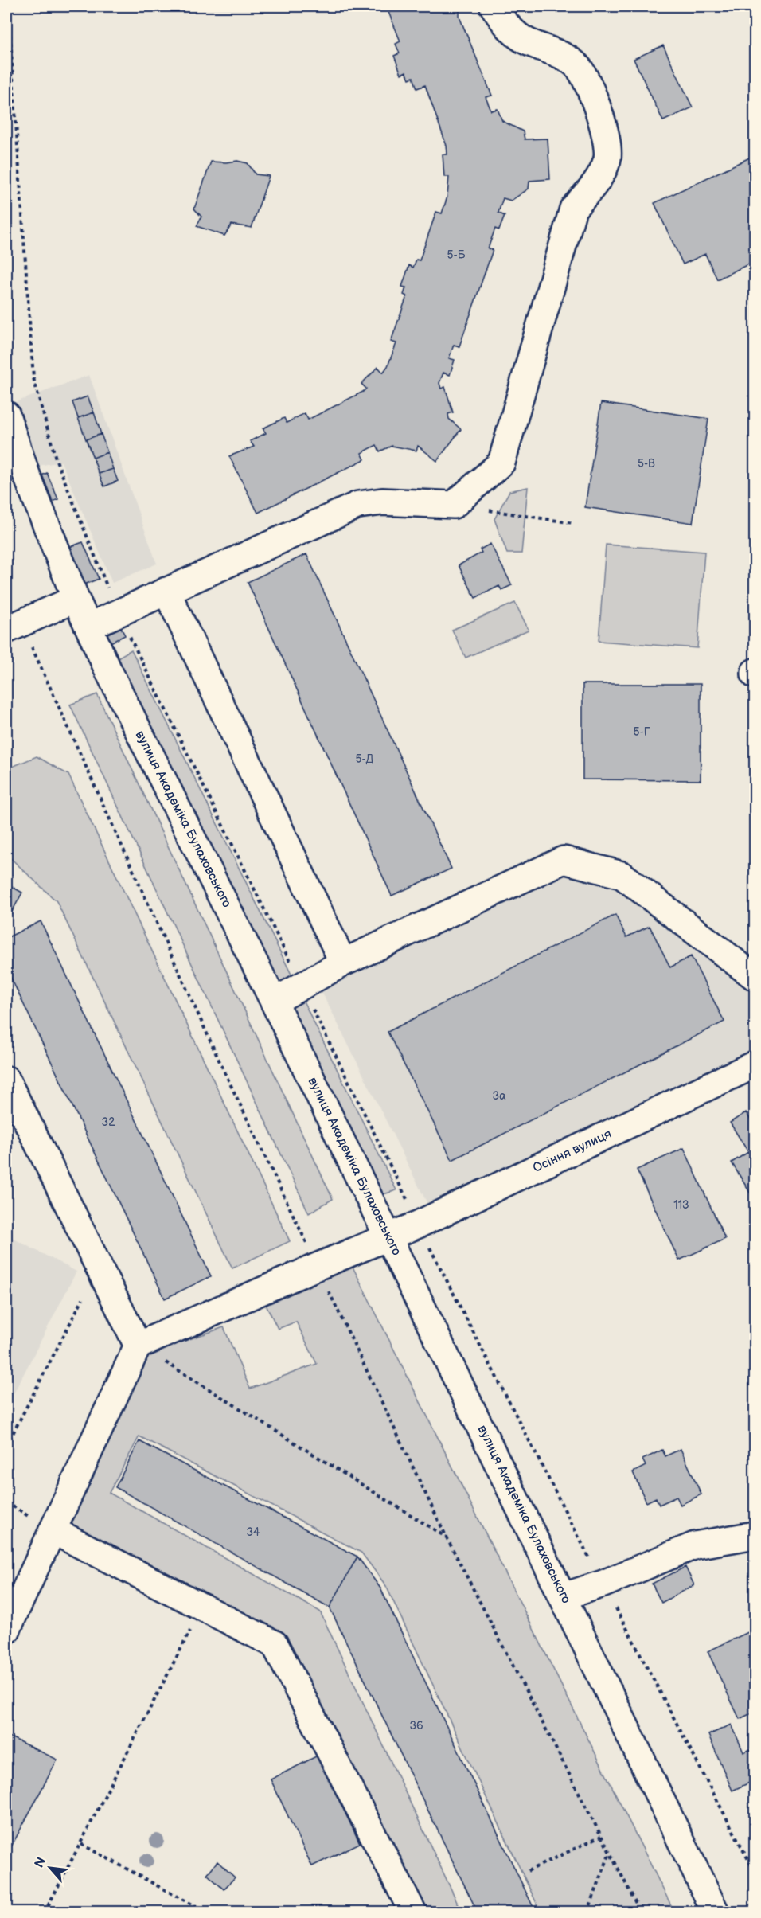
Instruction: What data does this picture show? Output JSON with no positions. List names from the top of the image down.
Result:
{
  "streets": {
    "street": ["вулиця Академіка Булаховського", "Осіння вулиця"]
  },
  "crossings": [
    ["вулиця Академіка Булаховського", "Осіння вулиця"]
  ],
  "house_numbers": [
    "5-Б",
    "5-В",
    "5-Г",
    "5-Д",
    "3а",
    "32",
    "113",
    "34",
    "36"
  ],
  "north": "top left"
}
